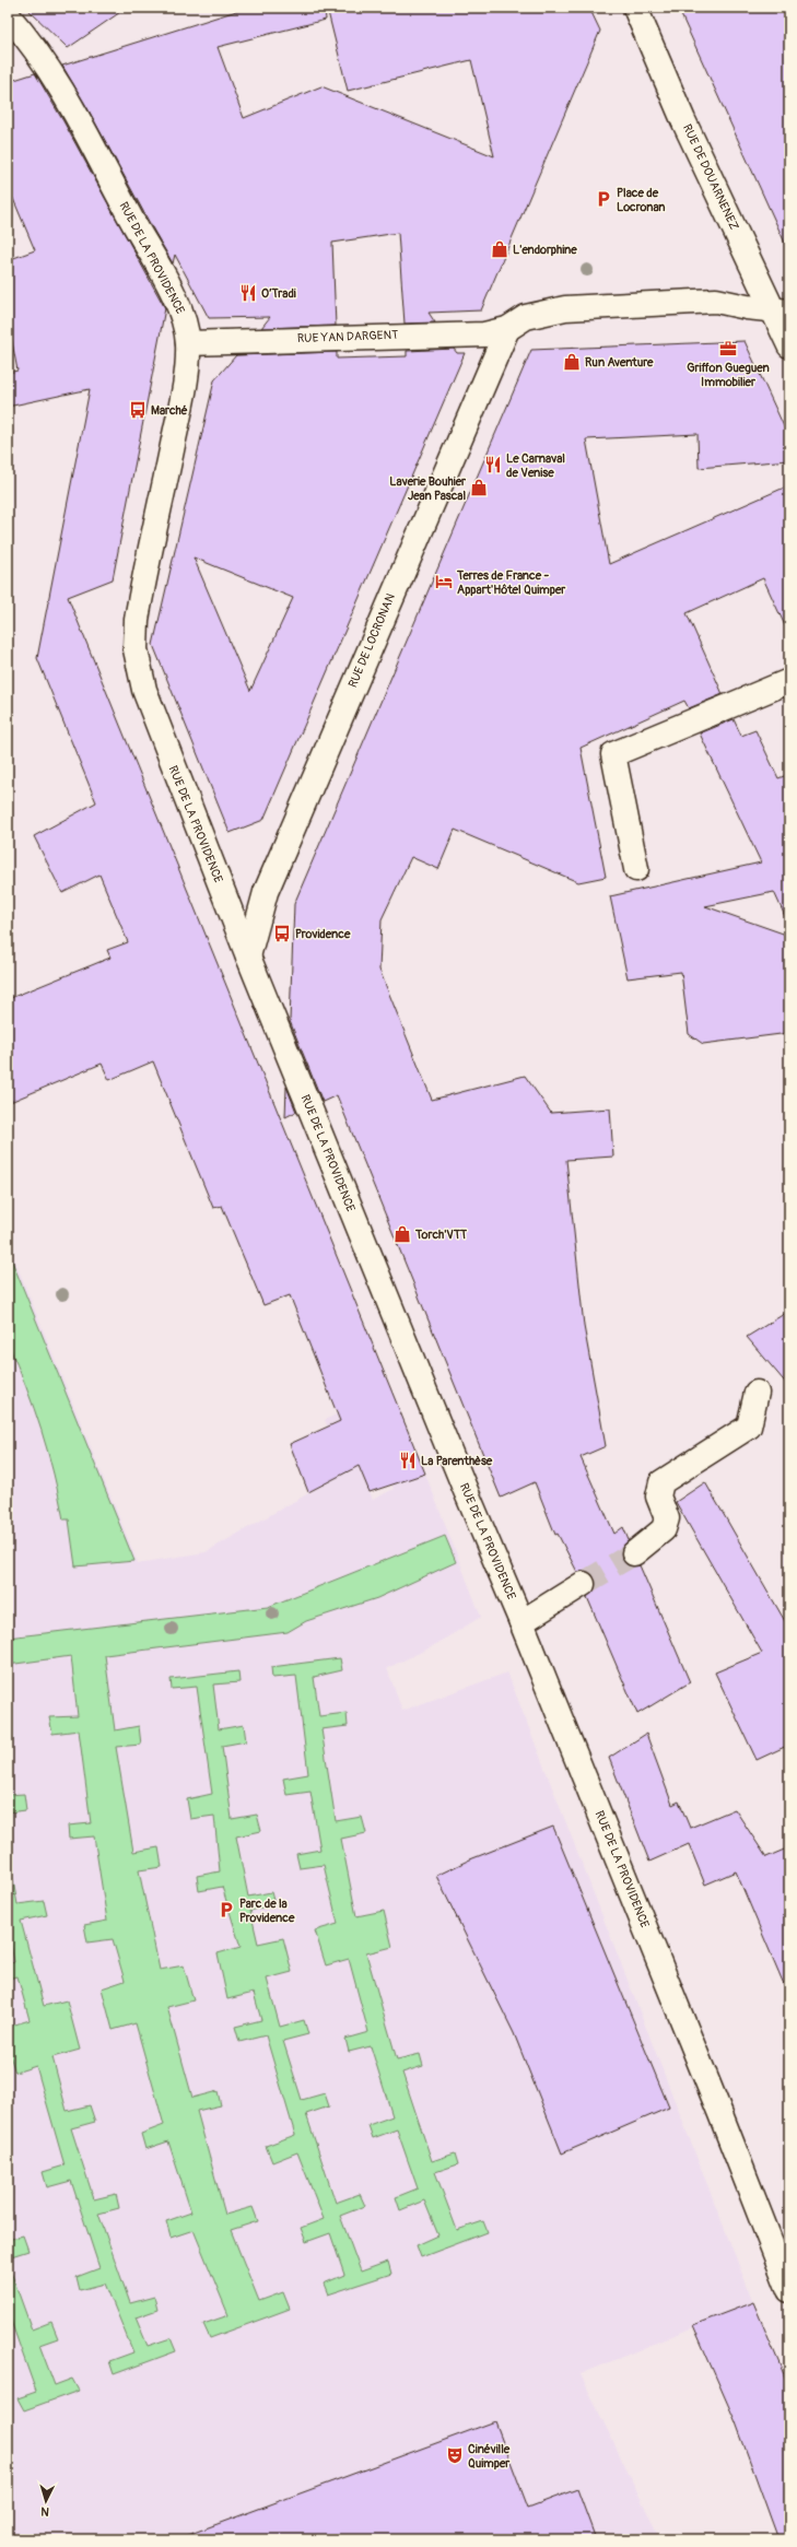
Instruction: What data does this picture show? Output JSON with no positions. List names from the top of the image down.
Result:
{
  "streets": {
    "street": [
      "RUE DE DOUARNENEZ",
      "RUE DE LA PROVIDENCE",
      "RUE YAN DARGENT",
      "RUE DE LOCRONAN"
    ]
  },
  "crossings": [
    ["RUE DE LA PROVIDENCE", "RUE YAN DARGENT"],
    ["RUE DE LA PROVIDENCE", "RUE DE LOCRONAN"],
    ["RUE YAN DARGENT", "RUE DE LOCRONAN"]
  ],
  "places": {
    "parking": ["Place de Locronan", "Parc de la Providence"],
    "shop": [
      "L'endorphine",
      "Run Aventure",
      "Laverie Bouhier Jean Pascal",
      "Torch'VTT"
    ],
    "restaurant": ["O’Tradi", "Le Carnaval de Venise", "La Parenthèse"],
    "office": ["Griffon Gueguen Immobilier"],
    "bus stop": ["Marché", "Providence"],
    "hotel": ["Terres de France - Appart'Hôtel Quimper"],
    "theatre": ["Cinéville Quimper"]
  },
  "north": "bottom"
}
